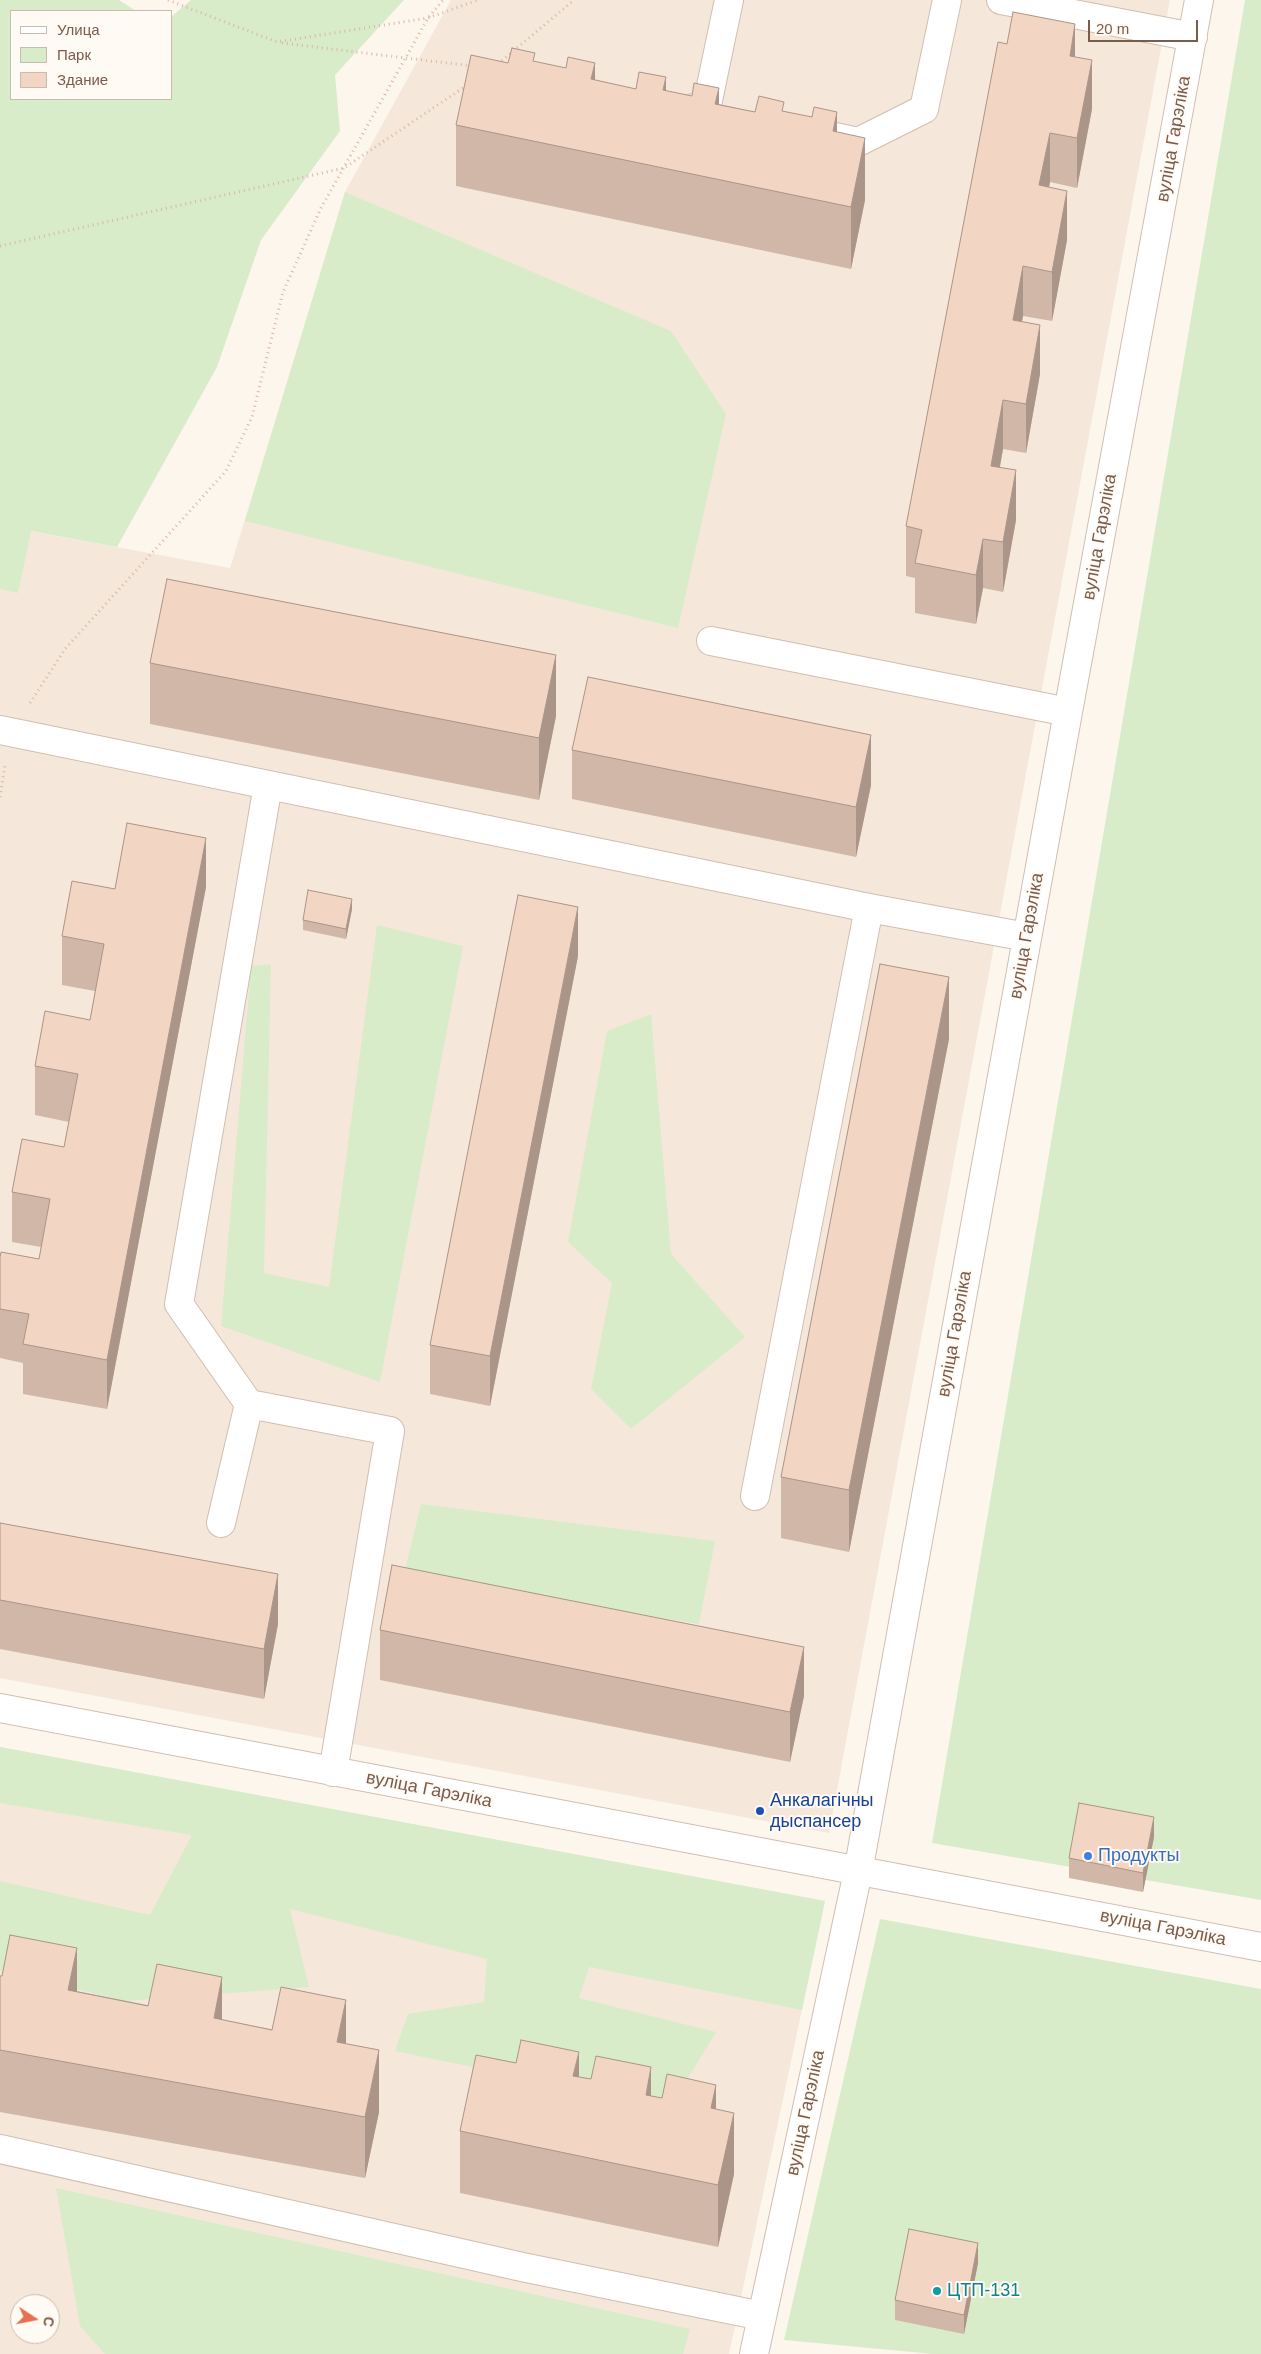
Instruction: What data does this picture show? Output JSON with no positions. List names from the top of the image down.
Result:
{
  "streets": {
    "street": ["вуліца Гарэліка"]
  },
  "places": ["Анкалагічны дыспансер", "Продукты", "ЦТП-131"],
  "legend": ["Улица", "Парк", "Здание"],
  "scale_bar": "20 m",
  "north": "right"
}
